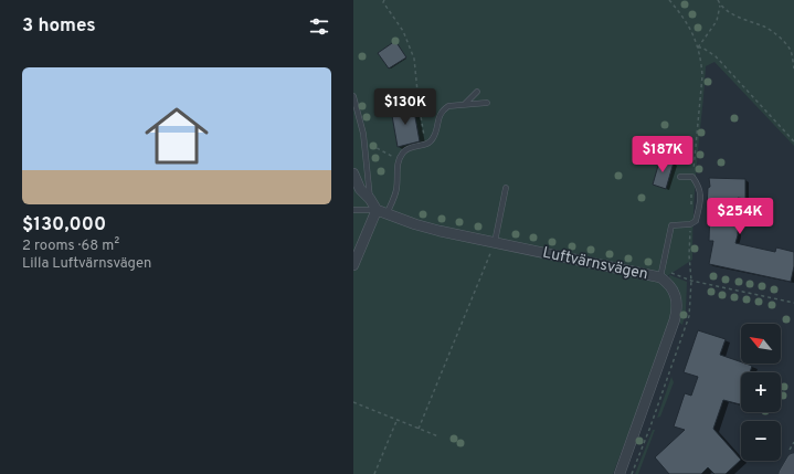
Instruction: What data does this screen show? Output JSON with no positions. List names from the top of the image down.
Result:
{
  "streets": {
    "street": ["Luftvärnsvägen"]
  },
  "north": "top left",
  "page": {
    "heading": "3 homes",
    "list": [
      {
        "name": "$130,000",
        "note": "2 rooms · 68 m² · Lilla Luftvärnsvägen"
      }
    ],
    "price": ["$130K", "$187K", "$254K"],
    "map_buttons": ["+", "−"]
  }
}
